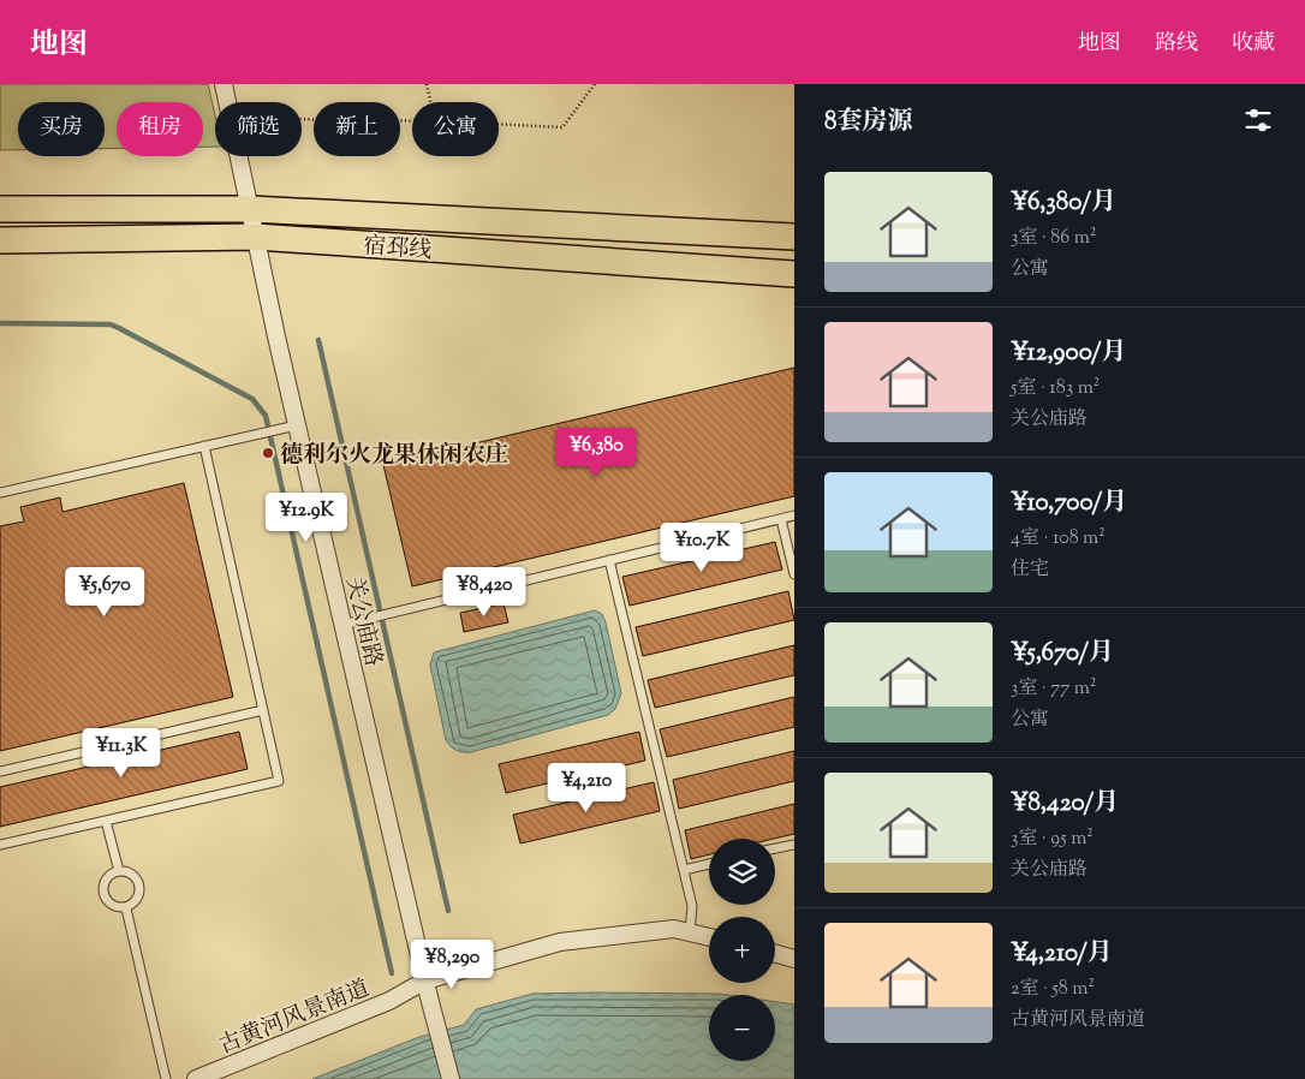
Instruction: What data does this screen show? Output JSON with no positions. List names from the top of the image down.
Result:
{
  "streets": {
    "main road": ["宿邳线"],
    "street": ["关公庙路", "古黄河风景南道"]
  },
  "crossings": [
    ["宿邳线", "关公庙路"],
    ["关公庙路", "古黄河风景南道"]
  ],
  "places": ["德利尔火龙果休闲农庄"],
  "page": {
    "header": "地图",
    "nav": ["地图", "路线", "收藏"],
    "heading": "8套房源",
    "chip": [
      "买房",
      "租房",
      "筛选",
      "新上",
      "公寓"
    ],
    "list": [
      {
        "name": "¥6,380/月",
        "note": "3室 · 86 m² · 公寓"
      },
      {
        "name": "¥12,900/月",
        "note": "5室 · 183 m² · 关公庙路"
      },
      {
        "name": "¥10,700/月",
        "note": "4室 · 108 m² · 住宅"
      },
      {
        "name": "¥5,670/月",
        "note": "3室 · 77 m² · 公寓"
      },
      {
        "name": "¥8,420/月",
        "note": "3室 · 95 m² · 关公庙路"
      },
      {
        "name": "¥4,210/月",
        "note": "2室 · 58 m² · 古黄河风景南道"
      }
    ],
    "price": [
      "¥6,380",
      "¥12.9K",
      "¥10.7K",
      "¥5,670",
      "¥8,420",
      "¥11.3K",
      "¥4,210",
      "¥8,290"
    ],
    "map_buttons": ["+", "−"]
  }
}
